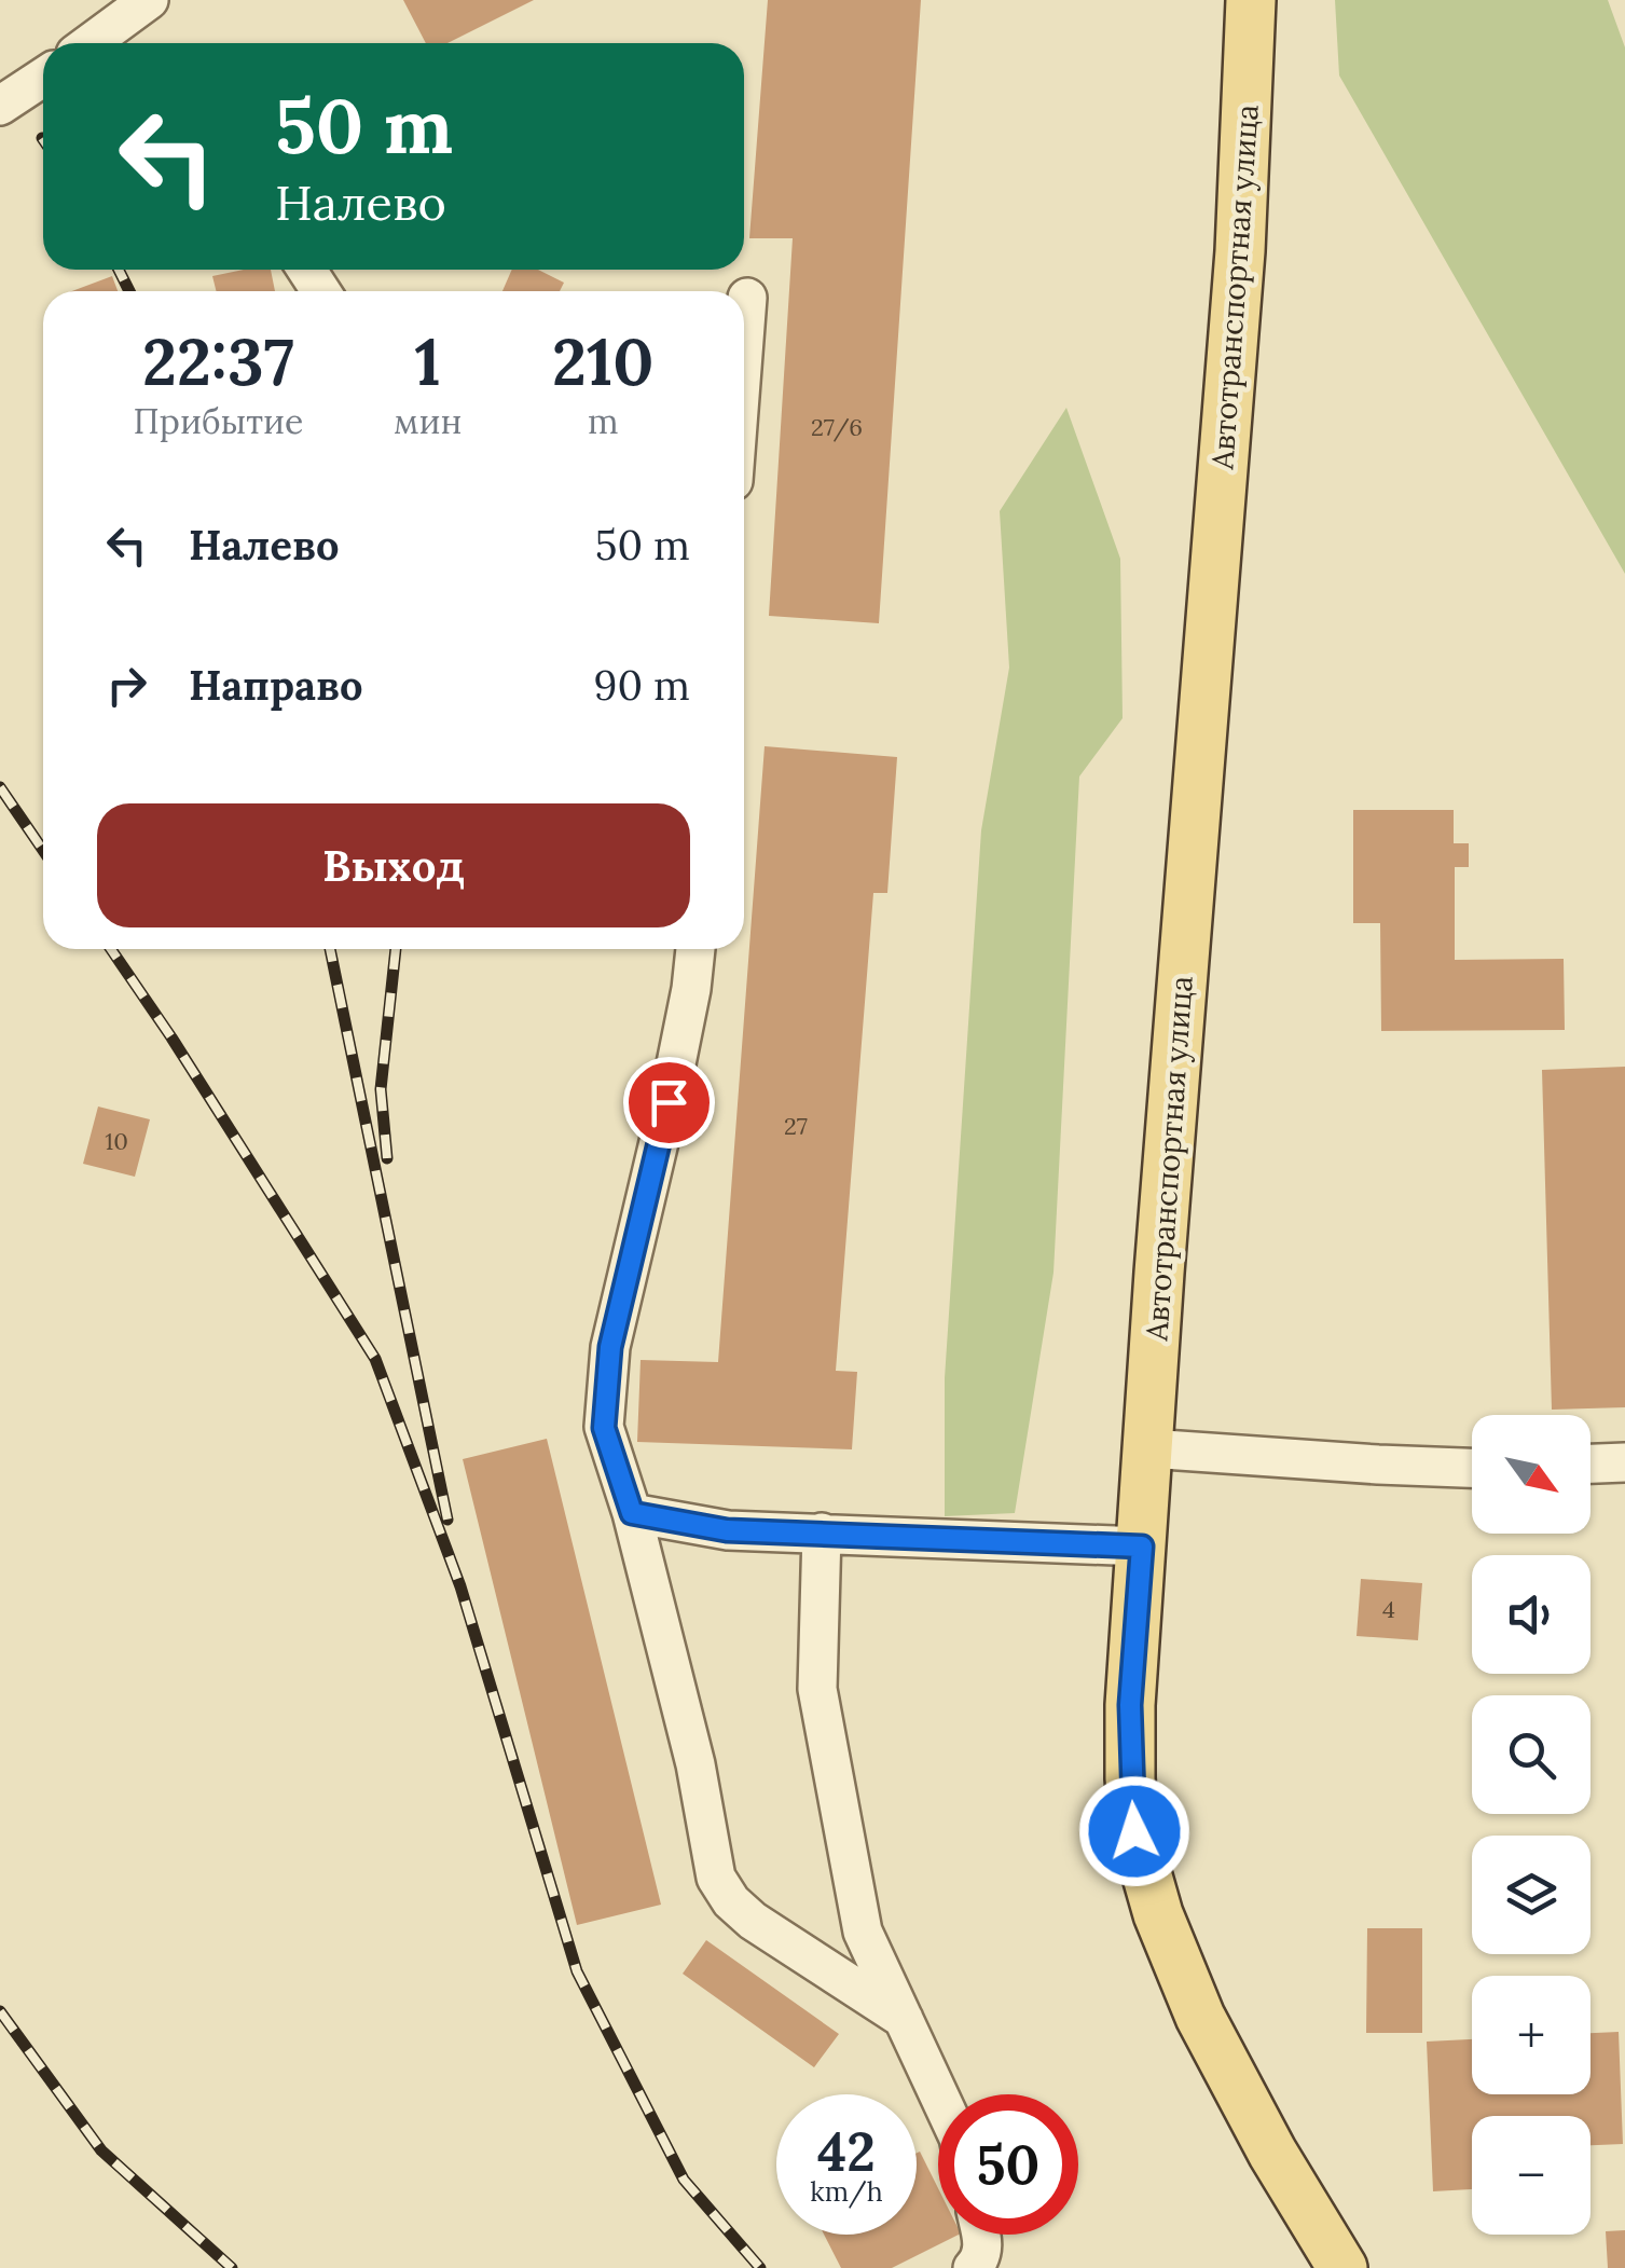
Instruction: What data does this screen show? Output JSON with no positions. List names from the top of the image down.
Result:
{
  "streets": {
    "main road": ["Автотранспортная улица"]
  },
  "house_numbers": [
    "27/6",
    "27",
    "10",
    "4"
  ],
  "north": "bottom right",
  "page": {
    "turn": ["50 m", "Налево"],
    "eta": [
      "22:37",
      "Прибытие",
      "1",
      "мин",
      "210",
      "m"
    ],
    "list": [
      {
        "name": "Налево",
        "value": "50 m"
      },
      {
        "name": "Направо",
        "value": "90 m"
      }
    ],
    "buttons": "Выход",
    "map_buttons": ["+", "−"],
    "speed": "42 km/h",
    "limit": "50"
  }
}
